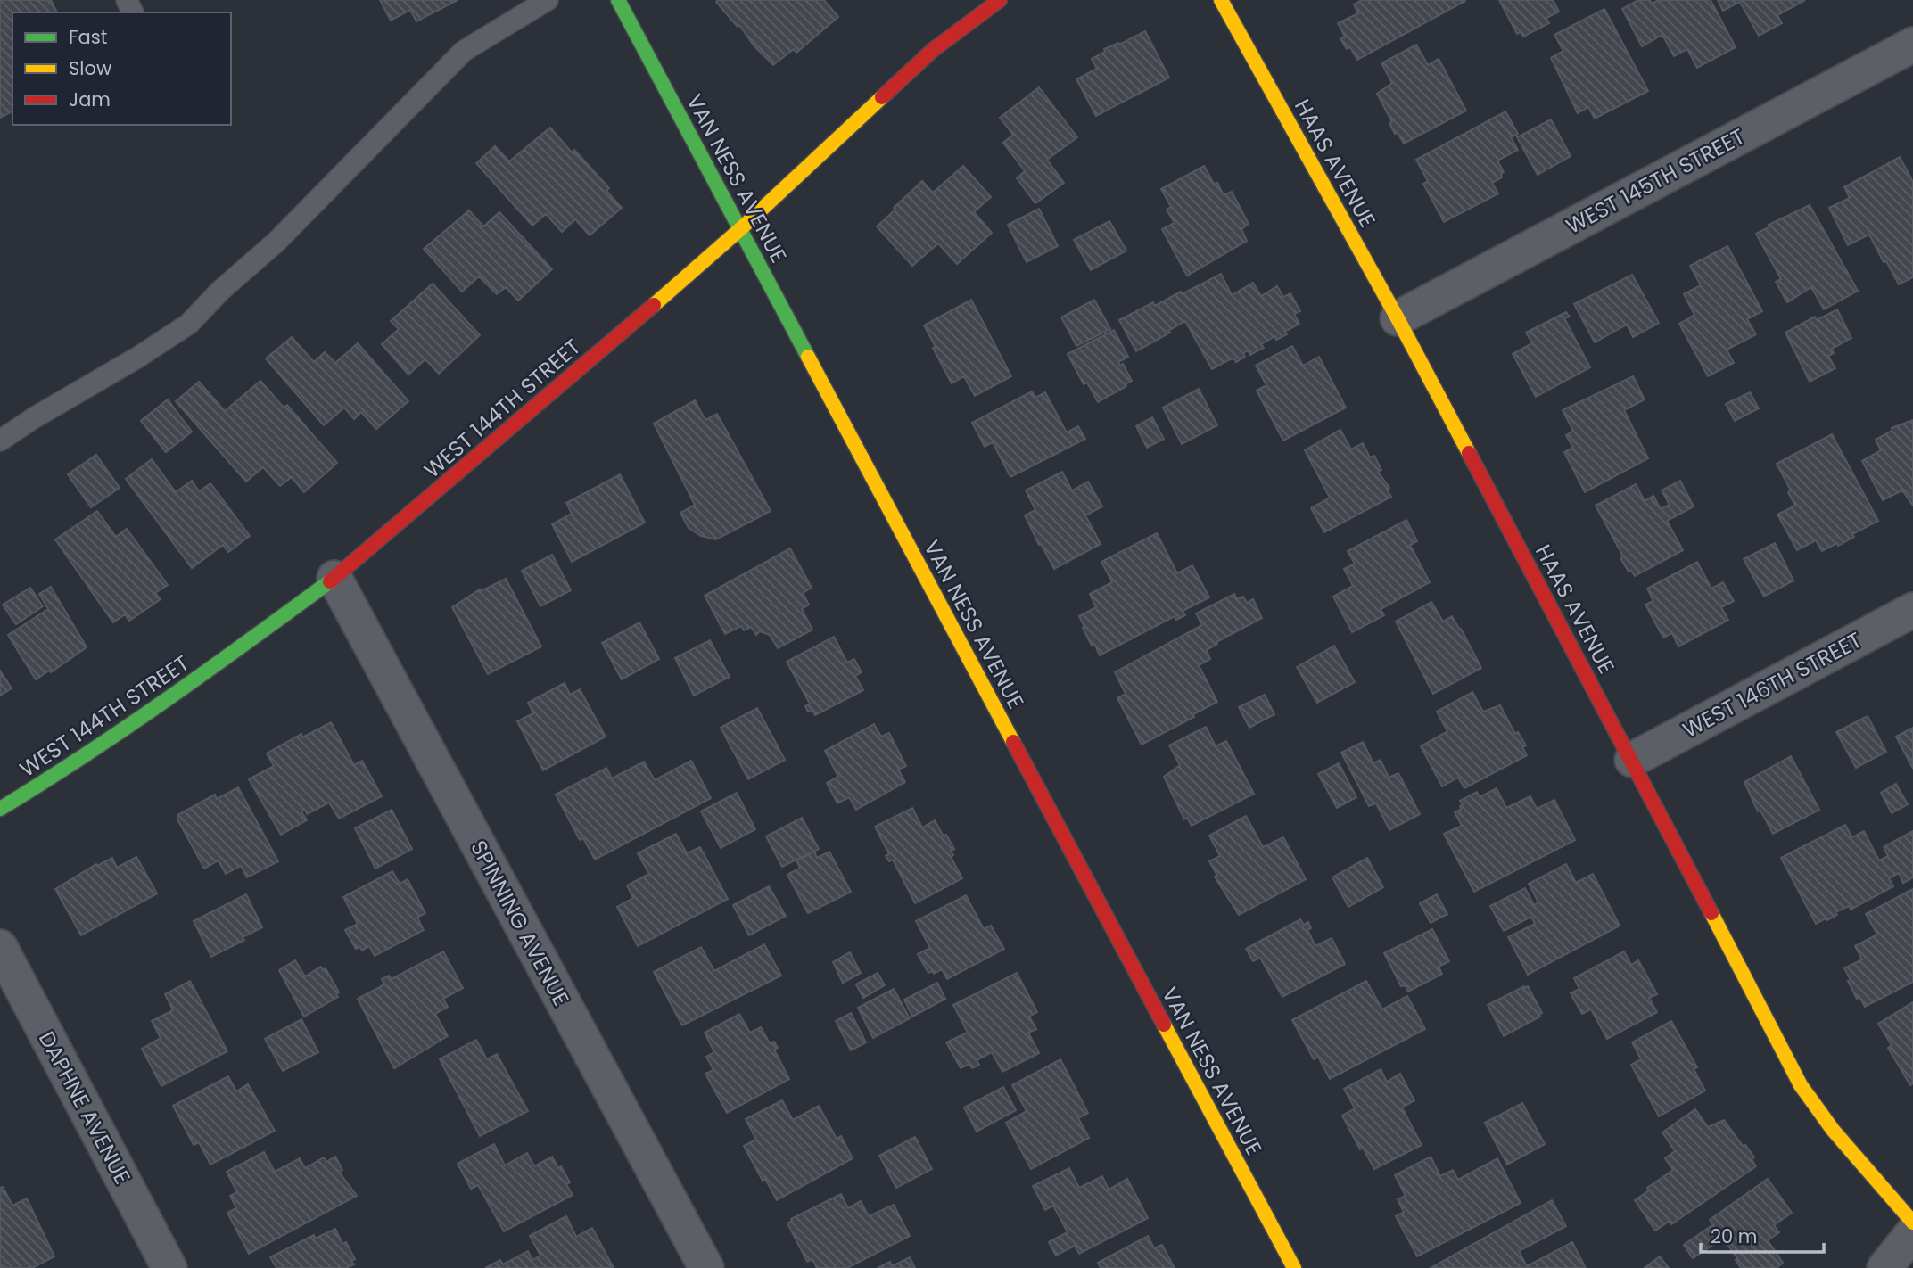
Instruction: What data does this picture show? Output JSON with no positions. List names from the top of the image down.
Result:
{
  "streets": {
    "street": [
      "HAAS AVENUE",
      "VAN NESS AVENUE",
      "WEST 145TH STREET",
      "WEST 144TH STREET",
      "WEST 146TH STREET",
      "SPINNING AVENUE",
      "DAPHNE AVENUE"
    ]
  },
  "crossings": [
    ["HAAS AVENUE", "WEST 145TH STREET"],
    ["HAAS AVENUE", "WEST 146TH STREET"],
    ["VAN NESS AVENUE", "WEST 144TH STREET"],
    ["WEST 144TH STREET", "SPINNING AVENUE"]
  ],
  "legend": ["Fast", "Slow", "Jam"],
  "scale_bar": "20 m"
}
